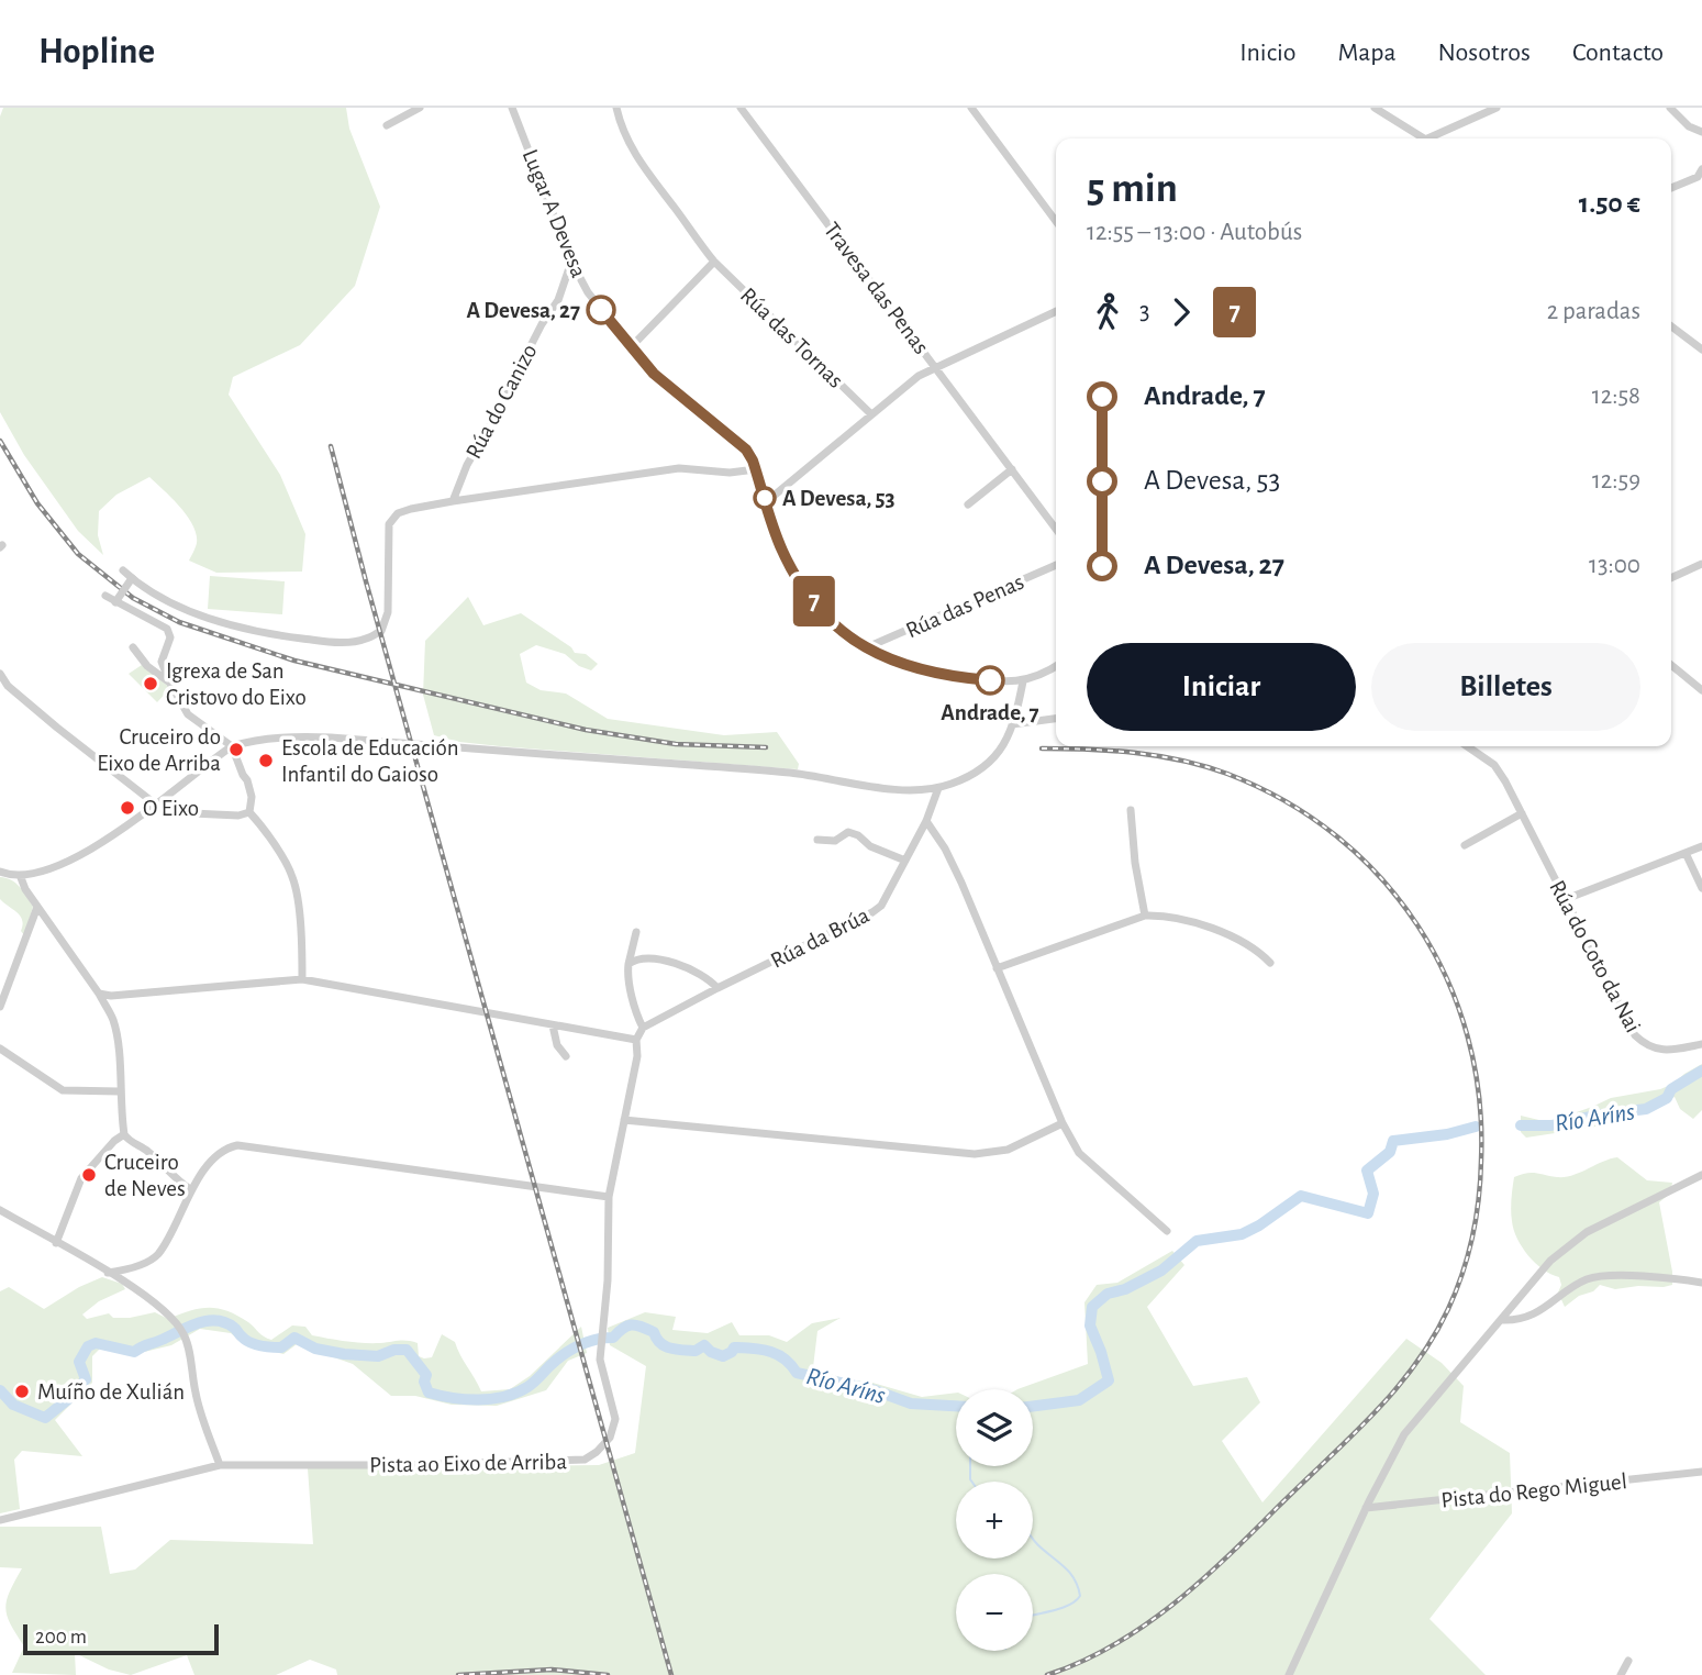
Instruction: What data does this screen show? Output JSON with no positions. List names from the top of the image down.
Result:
{
  "streets": {
    "street": [
      "Lugar A Devesa",
      "Travesa das Penas",
      "Rúa das Tornas",
      "Rúa do Canizo",
      "Rúa das Penas",
      "Rúa da Brúa",
      "Rúa do Coto da Nai",
      "Pista ao Eixo de Arriba",
      "Pista do Rego Miguel"
    ]
  },
  "crossings": [
    ["Lugar A Devesa", "Rúa do Canizo"],
    ["Lugar A Devesa", "Rúa das Penas"],
    ["Rúa da Brúa", "Pista ao Eixo de Arriba"]
  ],
  "water": ["Río Aríns"],
  "places": [
    "A Devesa, 27",
    "A Devesa, 53",
    "Andrade, 7",
    "Igrexa de San Cristovo do Eixo",
    "Cruceiro do Eixo de Arriba",
    "Escola de Educación Infantil do Gaioso",
    "O Eixo",
    "Cruceiro de Neves",
    "Muíño de Xulián"
  ],
  "lines": ["bus line 7"],
  "scale_bar": "200 m",
  "page": {
    "header": "Hopline",
    "nav": [
      "Inicio",
      "Mapa",
      "Nosotros",
      "Contacto"
    ],
    "on_map": "7",
    "heading": ["5 min", "12:55 – 13:00 · Autobús", "1.50 €"],
    "legs": ["3", "7", "2 paradas"],
    "list": [
      {
        "name": "Andrade, 7",
        "value": "12:58"
      },
      {
        "name": "A Devesa, 53",
        "value": "12:59"
      },
      {
        "name": "A Devesa, 27",
        "value": "13:00"
      }
    ],
    "buttons": ["Iniciar", "Billetes"],
    "map_buttons": ["+", "−"],
    "scale": "200 m"
  }
}
